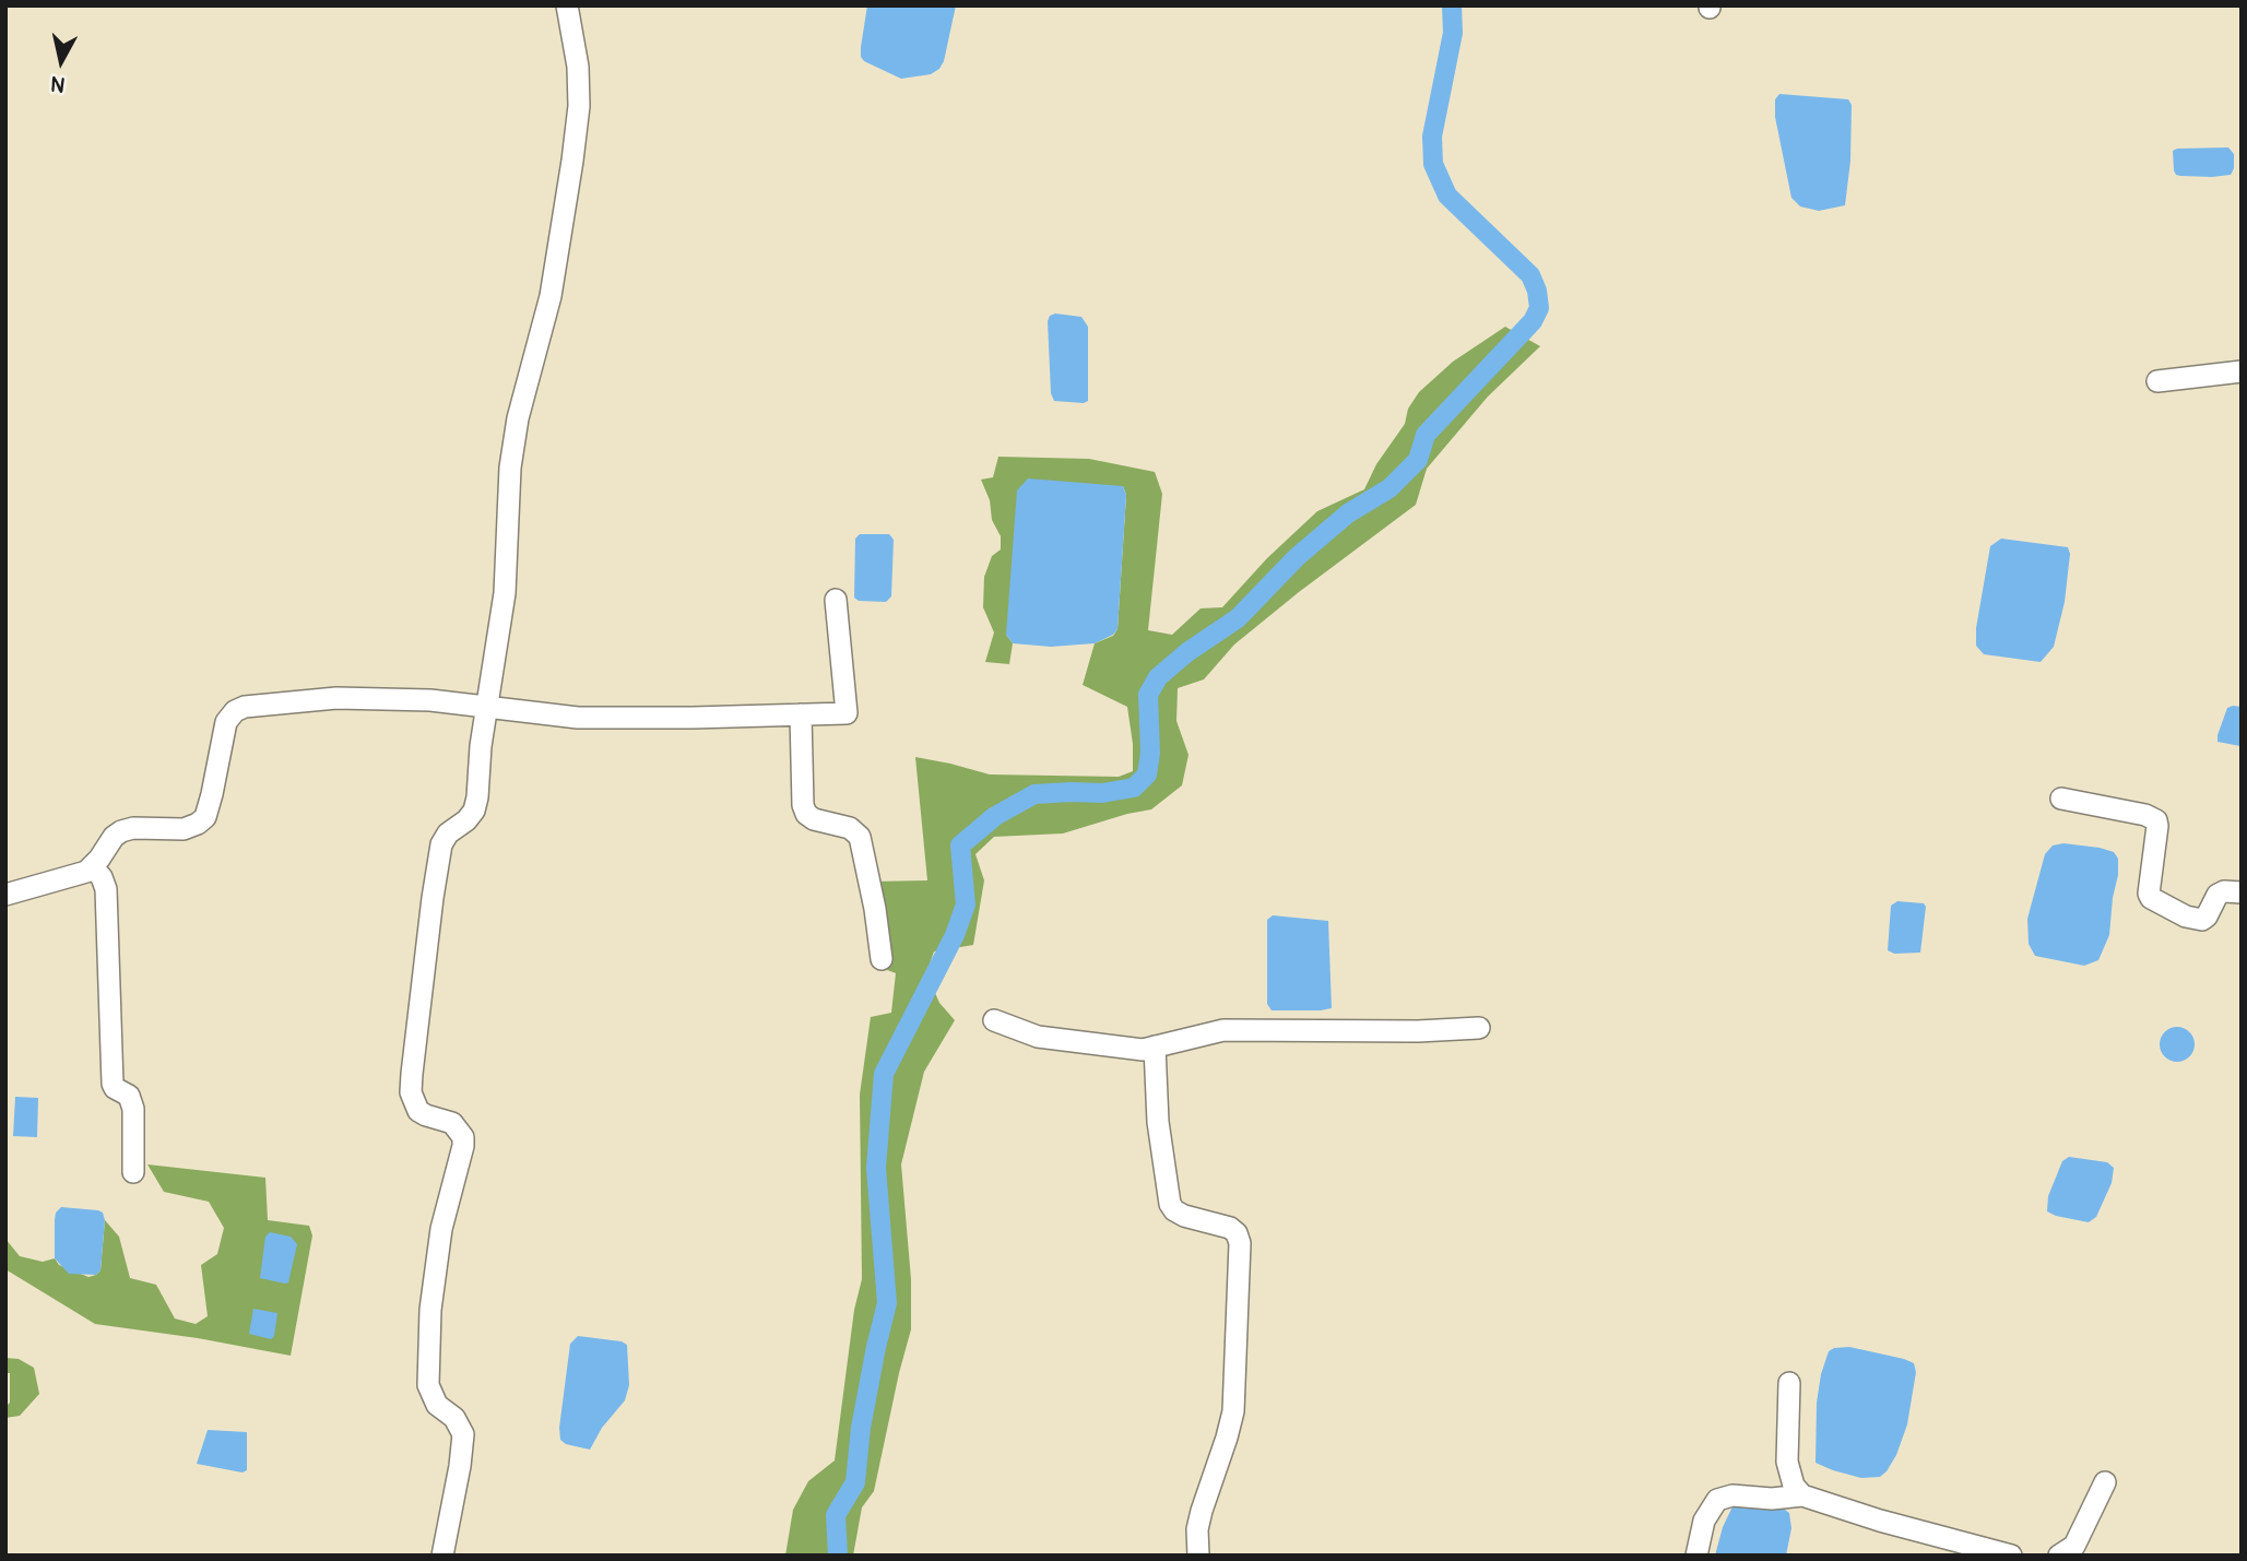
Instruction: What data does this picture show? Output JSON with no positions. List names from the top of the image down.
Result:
{
  "north": "bottom"
}
